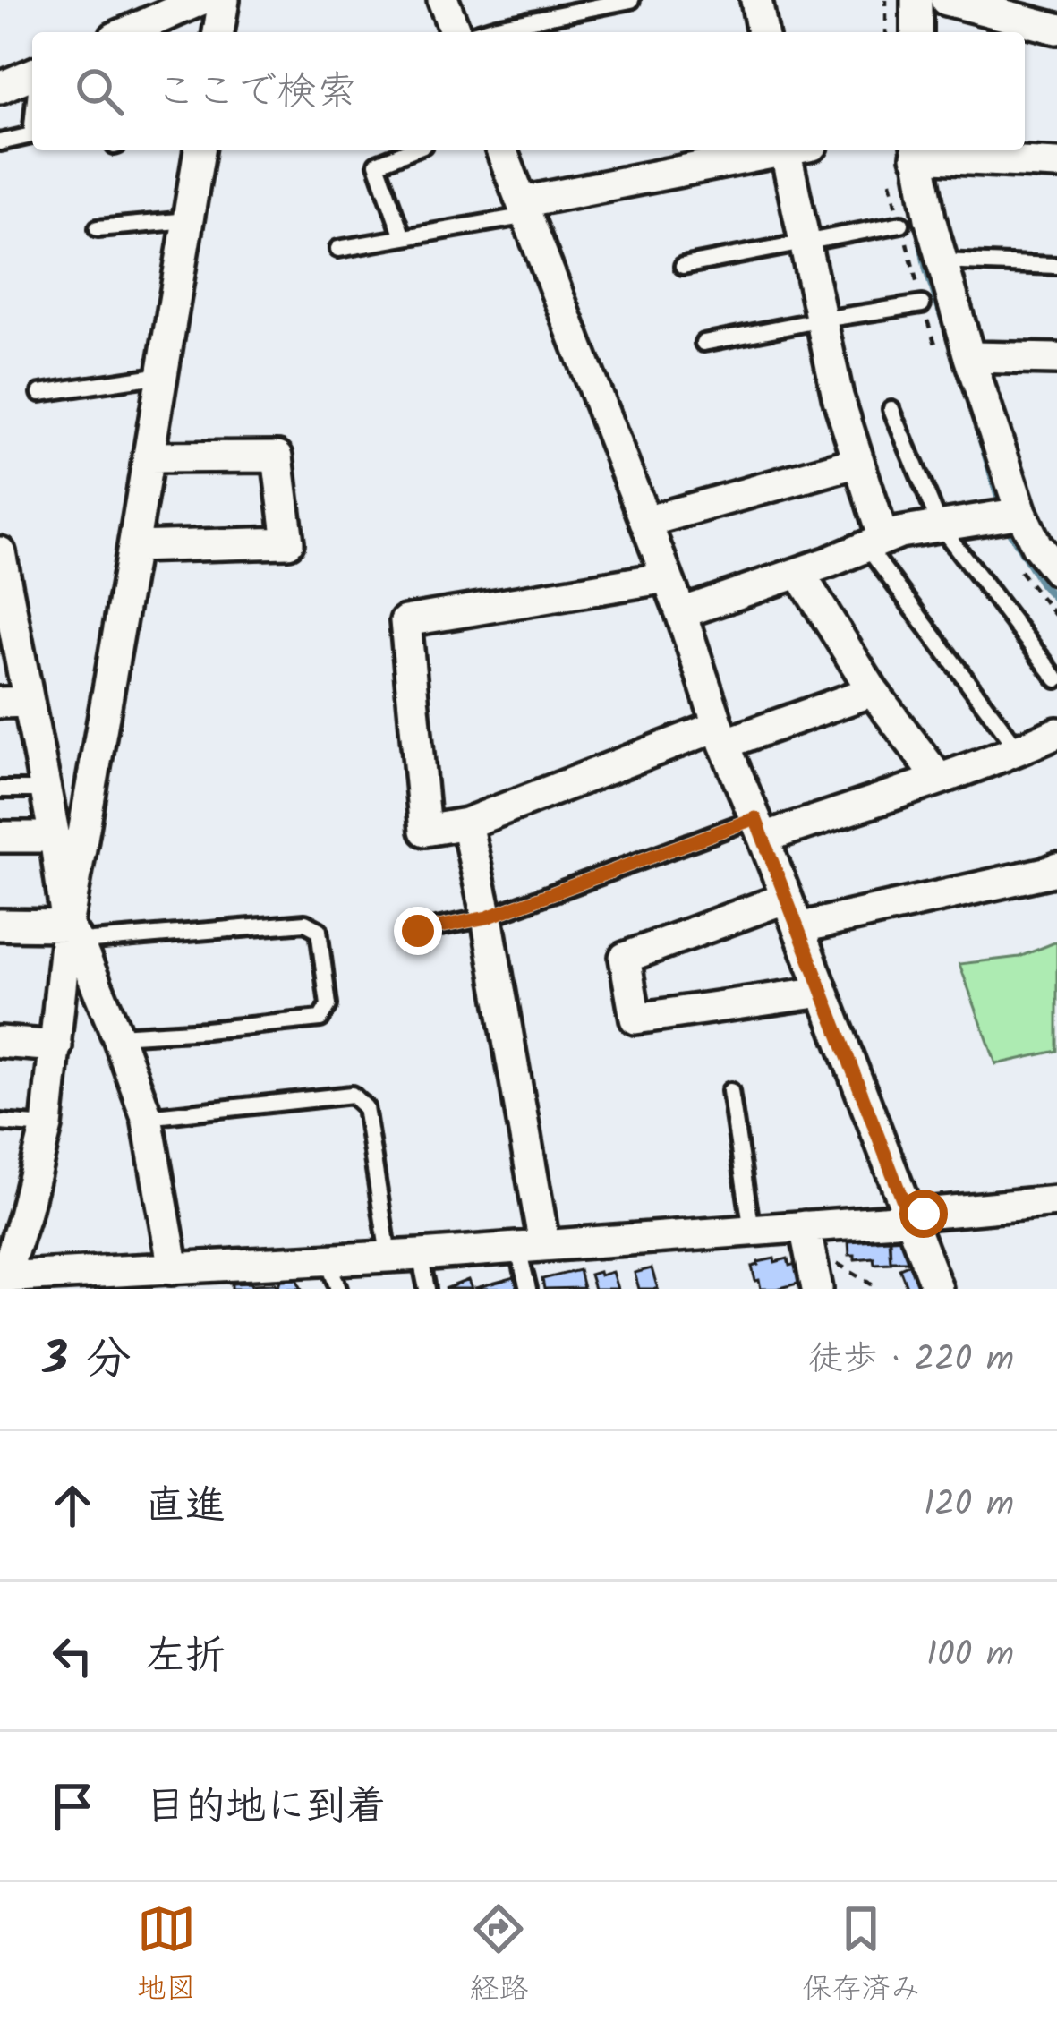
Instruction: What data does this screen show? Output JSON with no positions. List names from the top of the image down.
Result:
{
  "page": {
    "search": "ここで検索",
    "heading": ["3 分", "徒歩 · 220 m"],
    "list": [
      ["直進", "120 m"],
      ["左折", "100 m"],
      "目的地に到着"
    ],
    "nav": ["地図", "経路", "保存済み"]
  }
}
